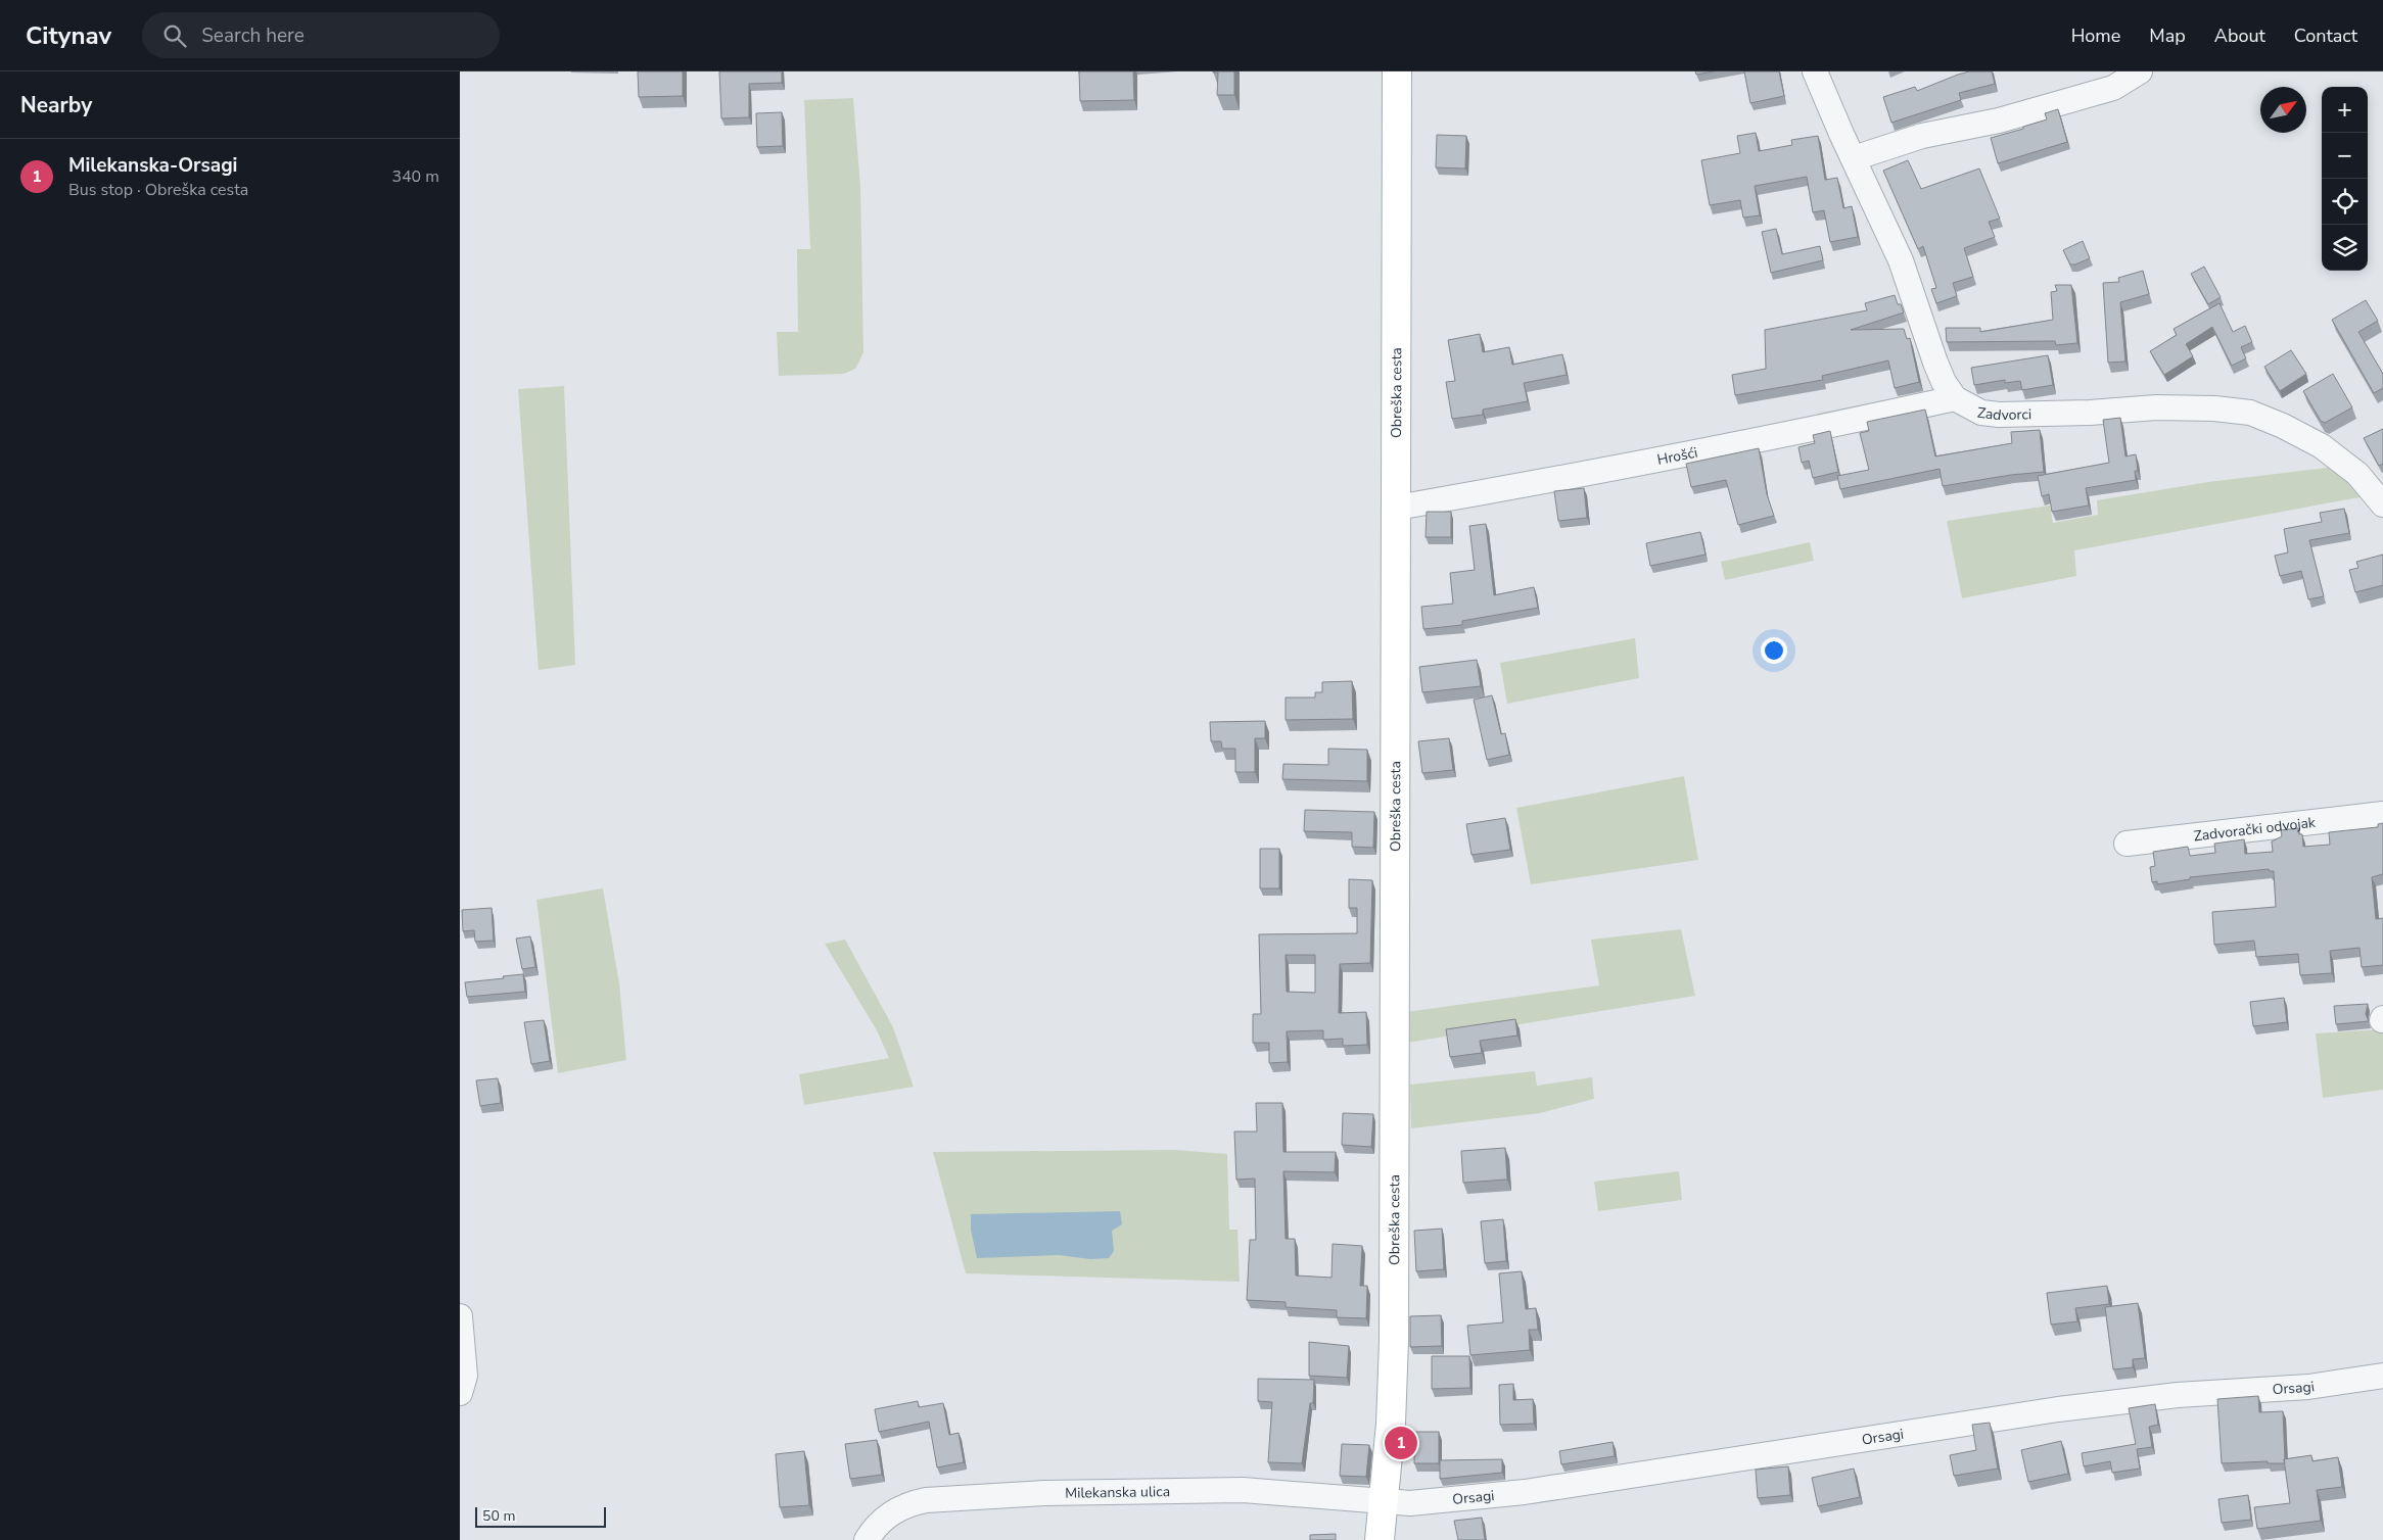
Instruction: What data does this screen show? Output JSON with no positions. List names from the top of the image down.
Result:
{
  "streets": {
    "main road": ["Obreška cesta"],
    "street": [
      "Zadvorci",
      "Hrošći",
      "Zadvorački odvojak",
      "Orsagi",
      "Milekanska ulica"
    ]
  },
  "crossings": [
    ["Obreška cesta", "Hrošći"],
    ["Obreška cesta", "Orsagi"],
    ["Obreška cesta", "Milekanska ulica"],
    ["Zadvorci", "Hrošći"],
    ["Orsagi", "Milekanska ulica"]
  ],
  "scale_bar": "50 m",
  "north": "top right",
  "page": {
    "header": "Citynav",
    "search": "Search here",
    "nav": [
      "Home",
      "Map",
      "About",
      "Contact"
    ],
    "heading": "Nearby",
    "map_buttons": ["+", "−"],
    "list": [
      {
        "mark": "1",
        "name": "Milekanska-Orsagi",
        "note": "Bus stop · Obreška cesta",
        "value": "340 m"
      }
    ],
    "pins": "1",
    "scale": "50 m"
  }
}
